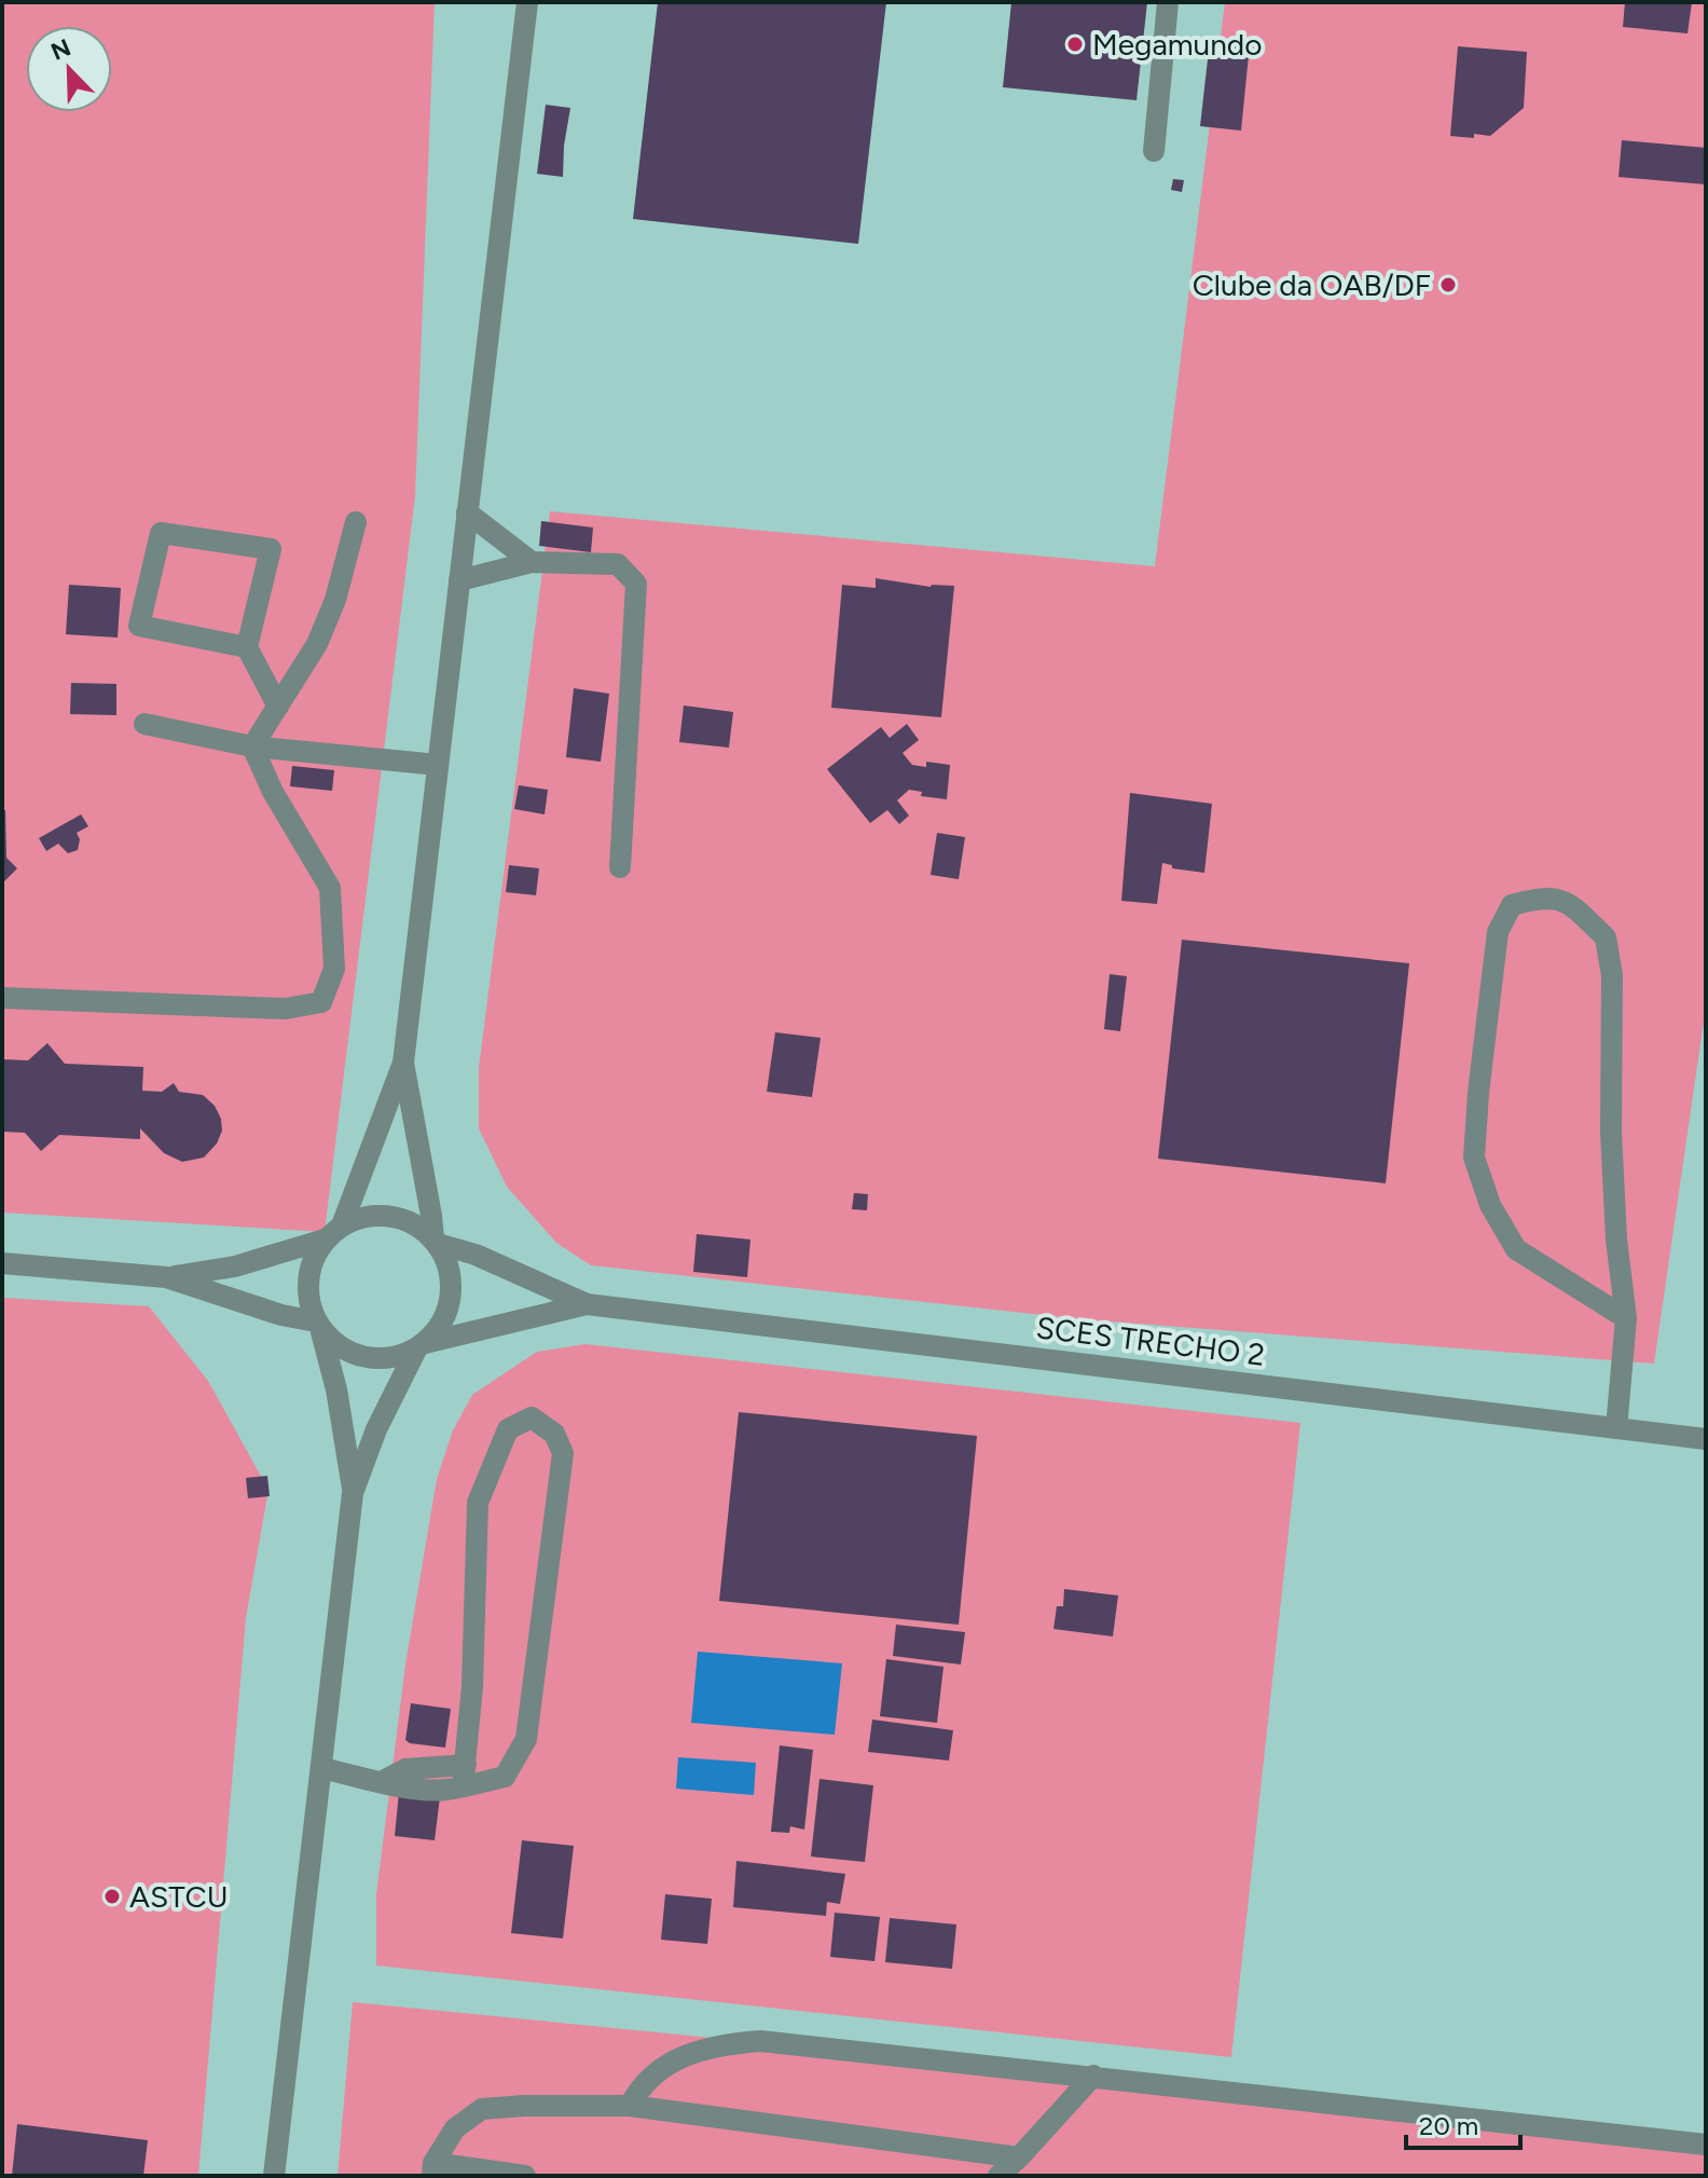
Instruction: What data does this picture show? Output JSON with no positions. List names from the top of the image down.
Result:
{
  "streets": {
    "street": ["SCES TRECHO 2"]
  },
  "places": ["Megamundo", "Clube da OAB/DF", "ASTCU"],
  "scale_bar": "20 m",
  "north": "top left"
}
